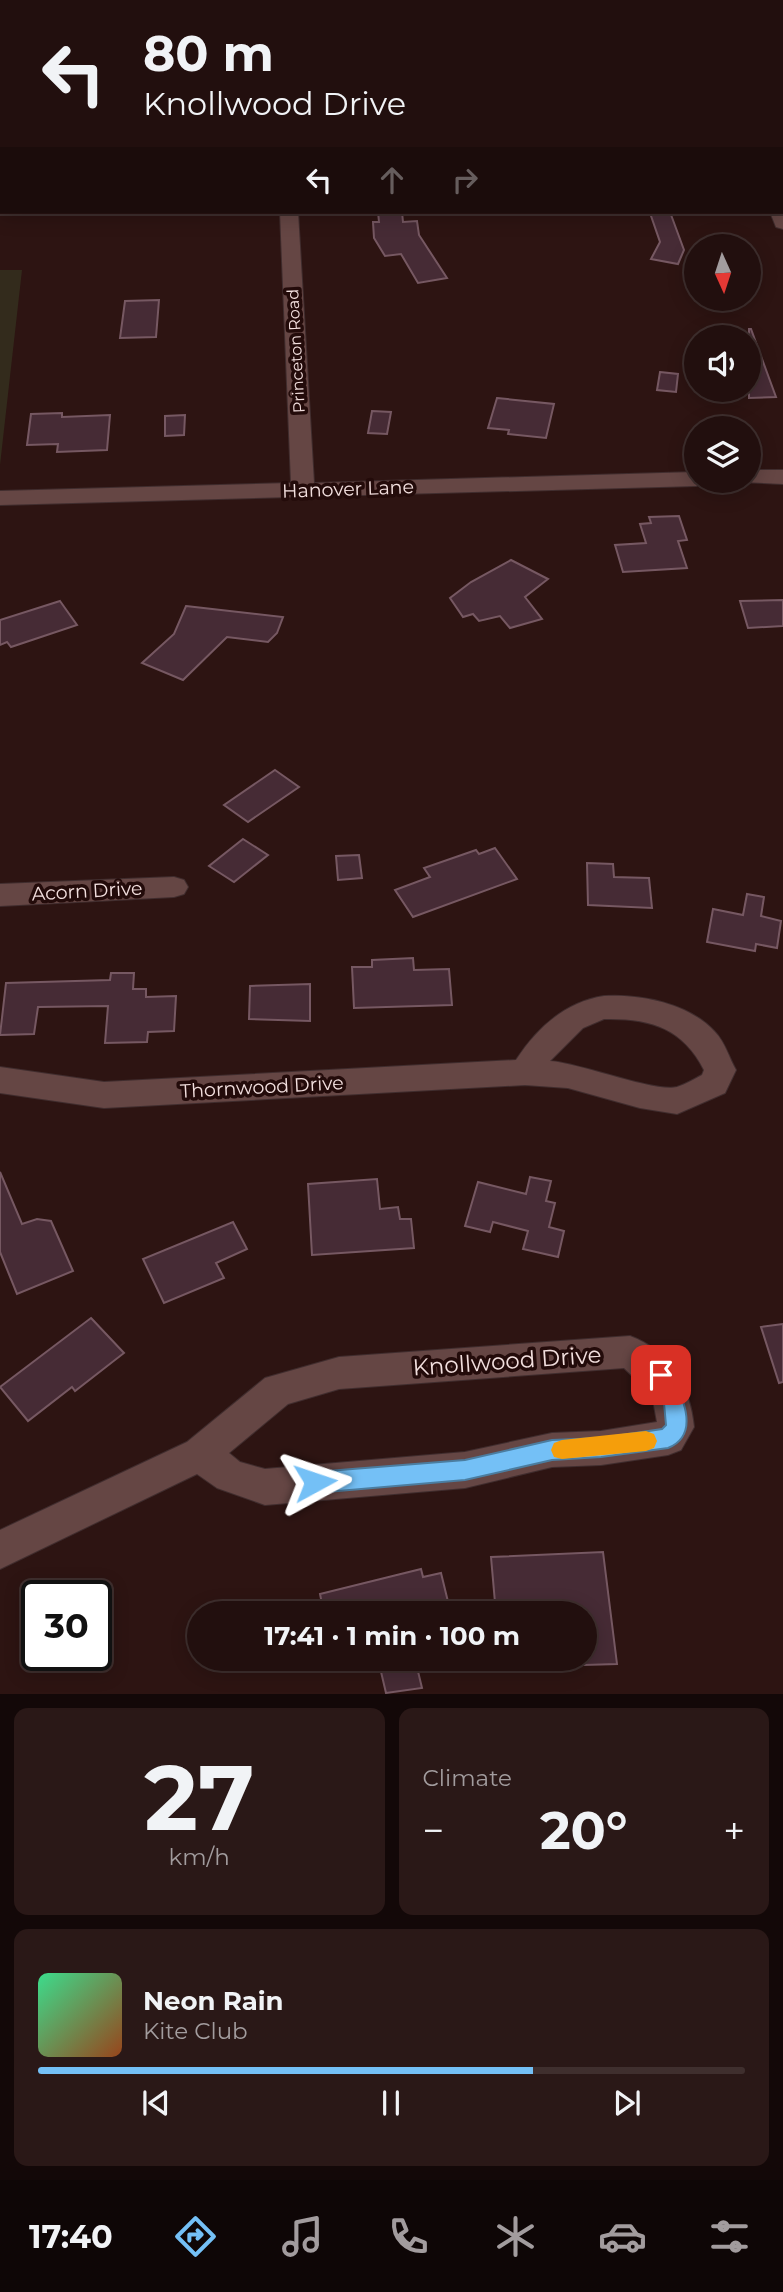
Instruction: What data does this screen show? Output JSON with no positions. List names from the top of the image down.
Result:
{
  "streets": {
    "street": [
      "Princeton Road",
      "Hanover Lane",
      "Acorn Drive",
      "Thornwood Drive",
      "Knollwood Drive"
    ]
  },
  "crossings": [
    ["Princeton Road", "Hanover Lane"]
  ],
  "north": "bottom",
  "page": {
    "turn": ["80 m", "Knollwood Drive"],
    "limit": "30",
    "trip": "17:41 · 1 min · 100 m",
    "tile": [
      ["27", "km/h"],
      "Climate"
    ],
    "heat": ["−", "20°", "+"],
    "song": ["Neon Rain", "Kite Club"],
    "tabs": "17:40"
  }
}
